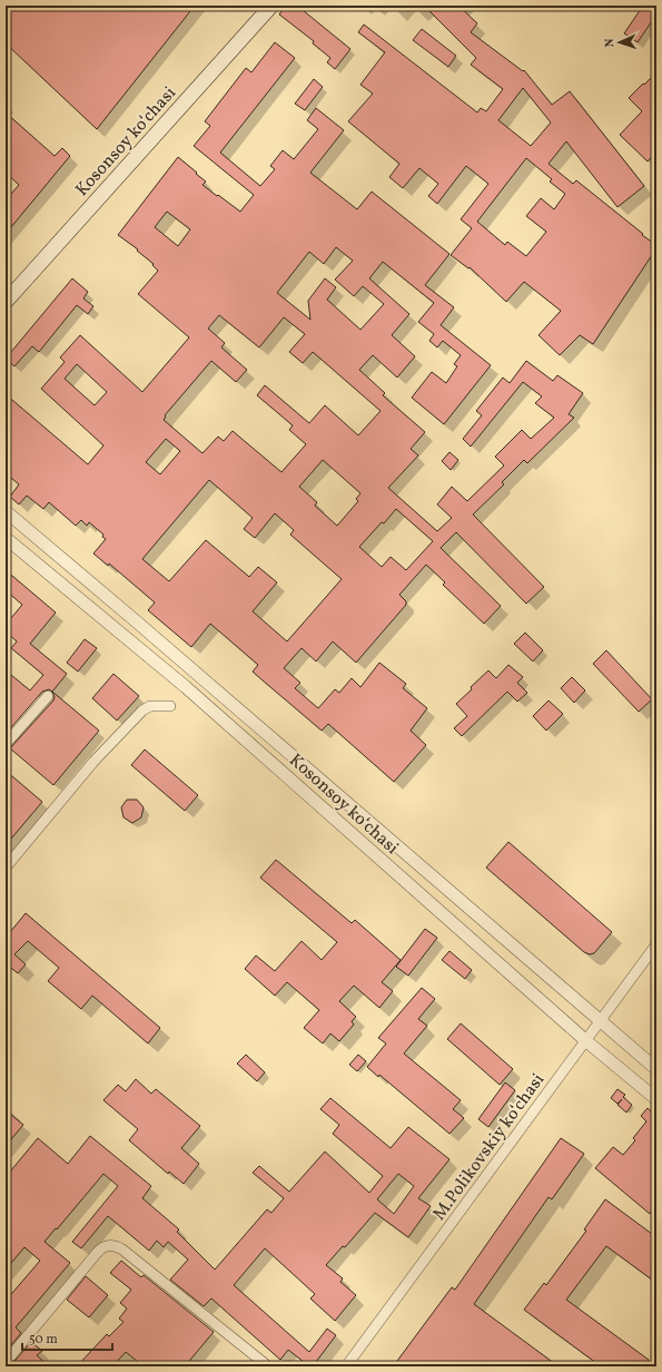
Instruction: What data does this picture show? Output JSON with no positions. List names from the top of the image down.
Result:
{
  "streets": {
    "main road": ["Kosonsoy koʻchasi"],
    "street": ["M.Polikovskiy koʻchasi"]
  },
  "crossings": [
    ["Kosonsoy koʻchasi", "M.Polikovskiy koʻchasi"]
  ],
  "scale_bar": "50 m",
  "north": "left"
}
